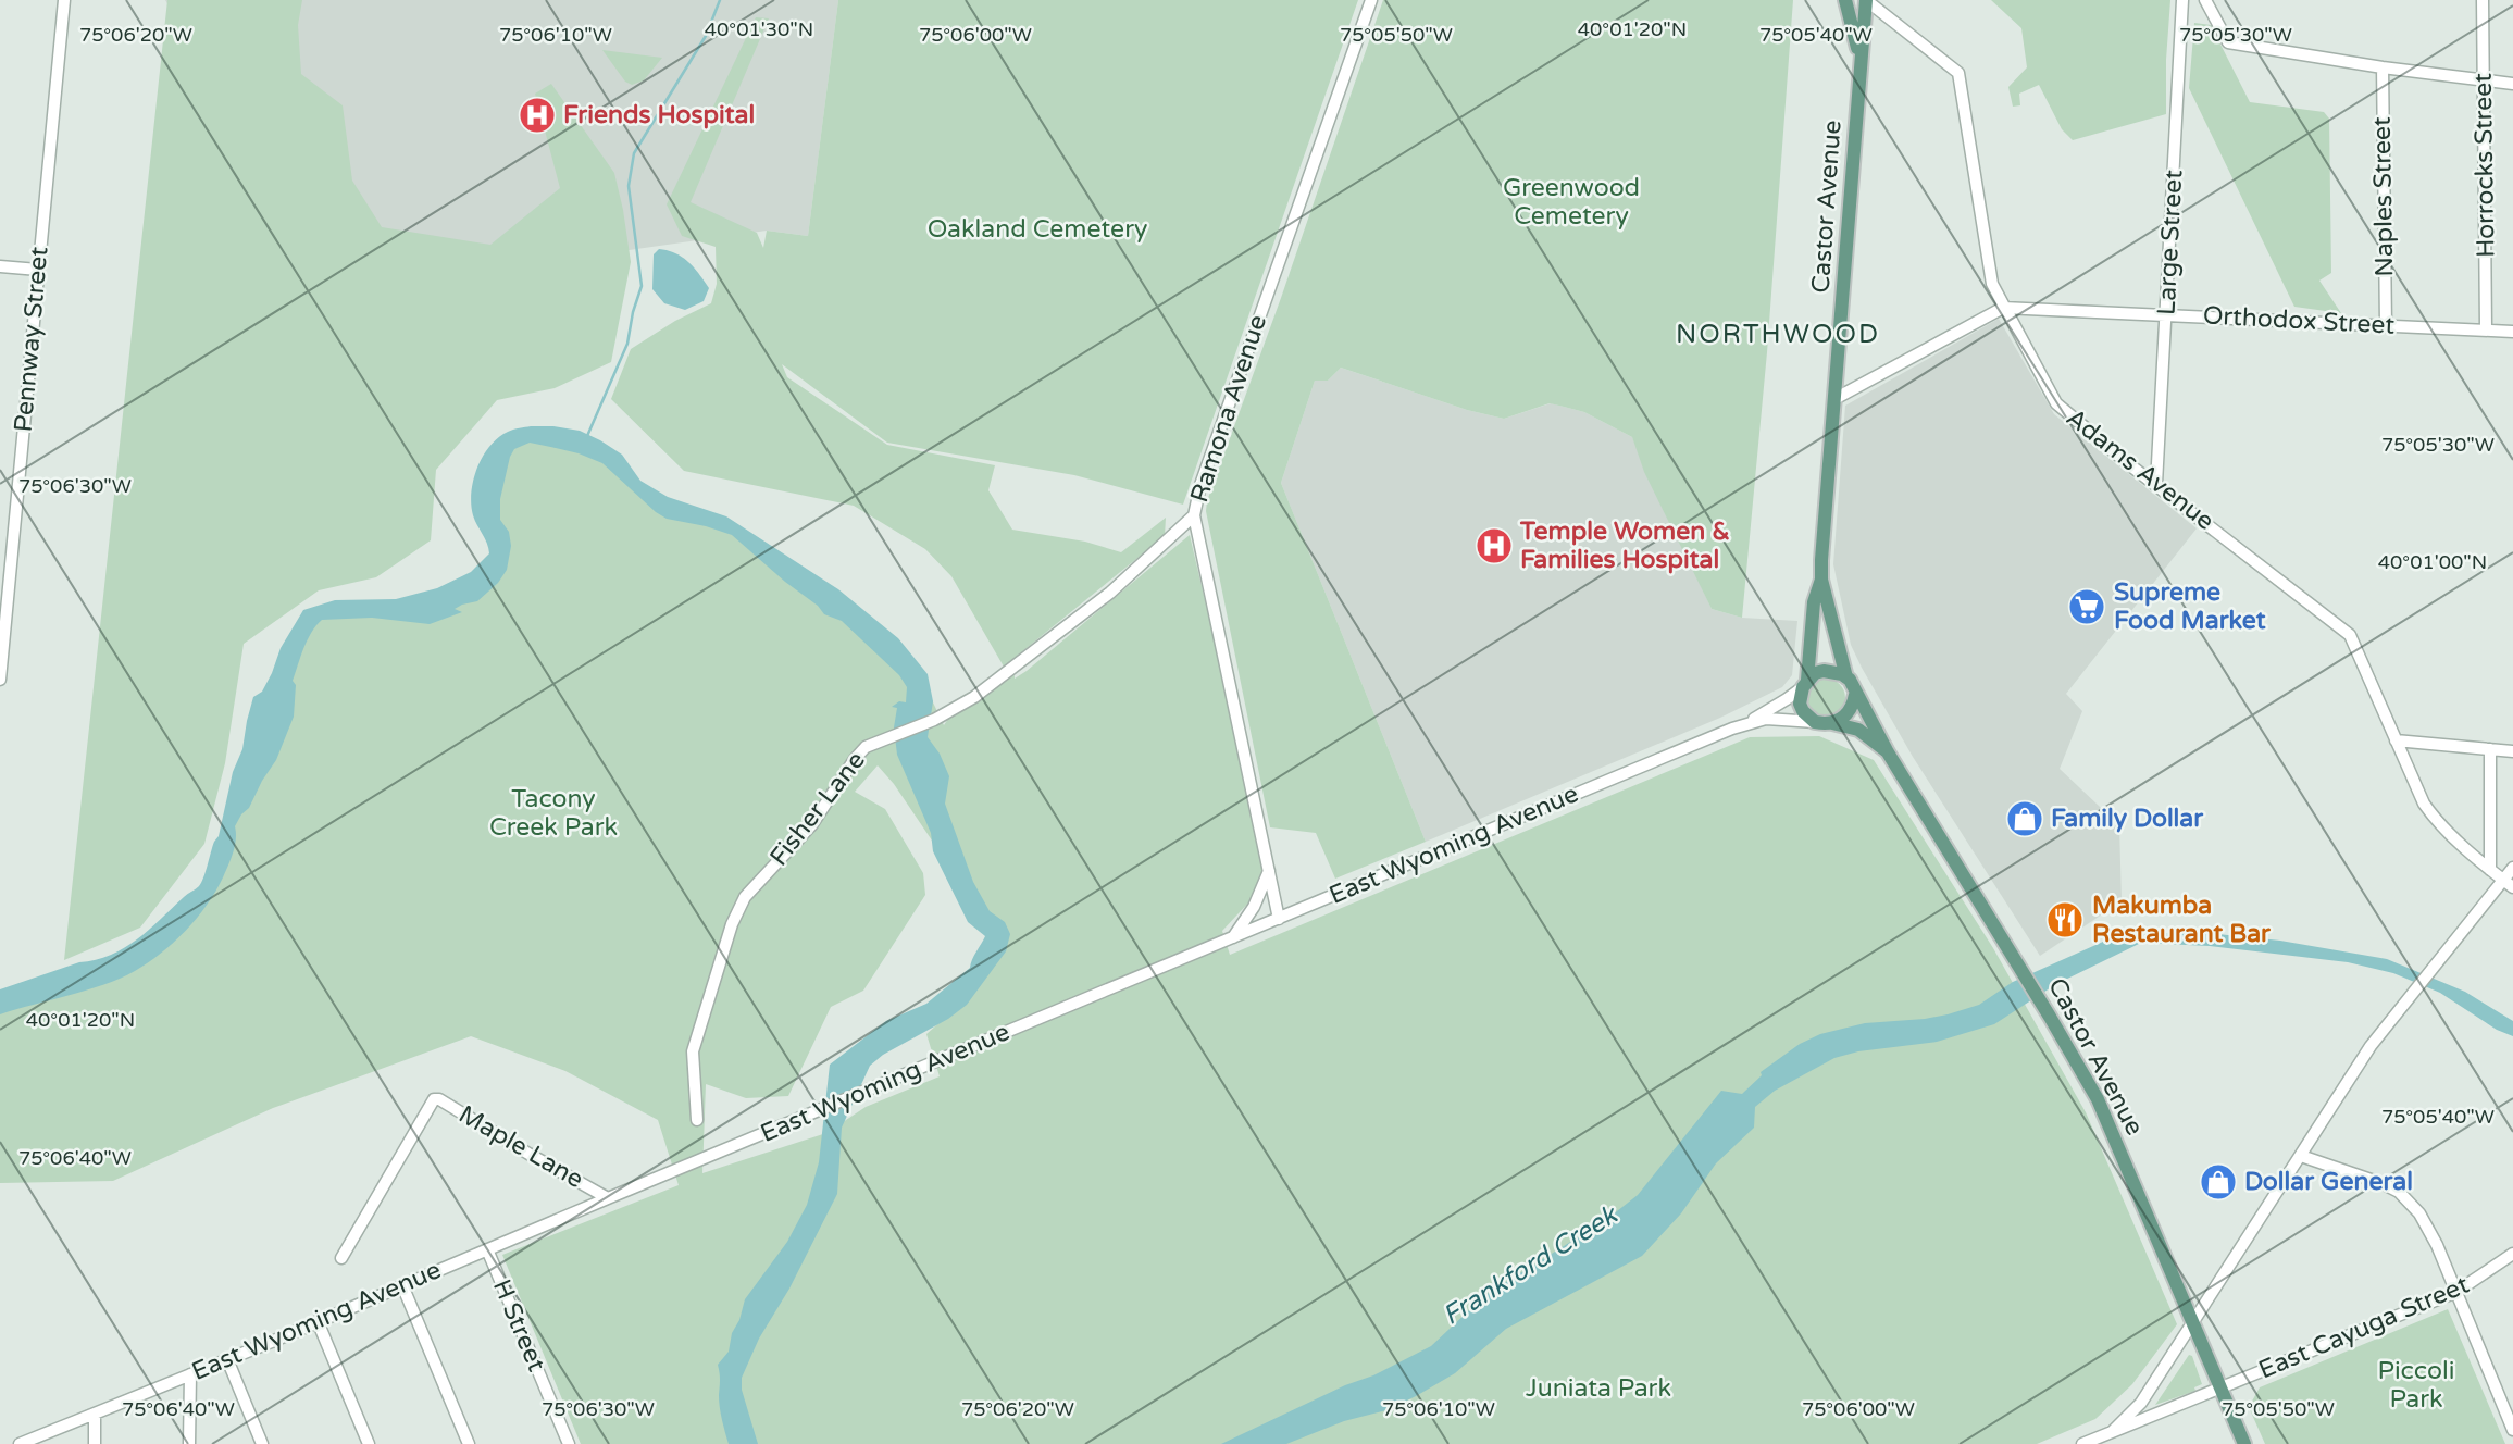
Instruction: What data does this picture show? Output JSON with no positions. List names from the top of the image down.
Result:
{
  "streets": {
    "main road": ["Castor Avenue"],
    "street": [
      "Horrocks Street",
      "Naples Street",
      "Large Street",
      "Orthodox Street",
      "Pennway Street",
      "Ramona Avenue",
      "Adams Avenue",
      "Fisher Lane",
      "East Wyoming Avenue",
      "Maple Lane",
      "H Street",
      "East Cayuga Street"
    ]
  },
  "crossings": [
    ["Horrocks Street", "Orthodox Street"],
    ["Naples Street", "Orthodox Street"],
    ["Castor Avenue", "Adams Avenue"],
    ["Castor Avenue", "East Wyoming Avenue"],
    ["Castor Avenue", "East Cayuga Street"],
    ["Large Street", "Orthodox Street"],
    ["Large Street", "Adams Avenue"],
    ["Orthodox Street", "Adams Avenue"],
    ["Ramona Avenue", "Fisher Lane"],
    ["Ramona Avenue", "East Wyoming Avenue"],
    ["East Wyoming Avenue", "Maple Lane"],
    ["East Wyoming Avenue", "H Street"]
  ],
  "districts": ["NORTHWOOD"],
  "water": ["Frankford Creek"],
  "parks": [
    "Greenwood Cemetery",
    "Oakland Cemetery",
    "Tacony Creek Park",
    "Piccoli Park",
    "Juniata Park"
  ],
  "places": {
    "hospital": ["Friends Hospital", "Temple Women & Families Hospital"],
    "supermarket": ["Supreme Food Market"],
    "shop": ["Family Dollar", "Dollar General"],
    "restaurant": ["Makumba Restaurant Bar"]
  },
  "coordinates": [
    "40°01'30\"N",
    "40°01'20\"N",
    "75°06'10\"W",
    "75°06'00\"W",
    "75°05'50\"W",
    "75°05'40\"W",
    "75°05'30\"W",
    "75°06'20\"W",
    "75°06'30\"W",
    "40°01'00\"N",
    "75°06'40\"W"
  ]
}
